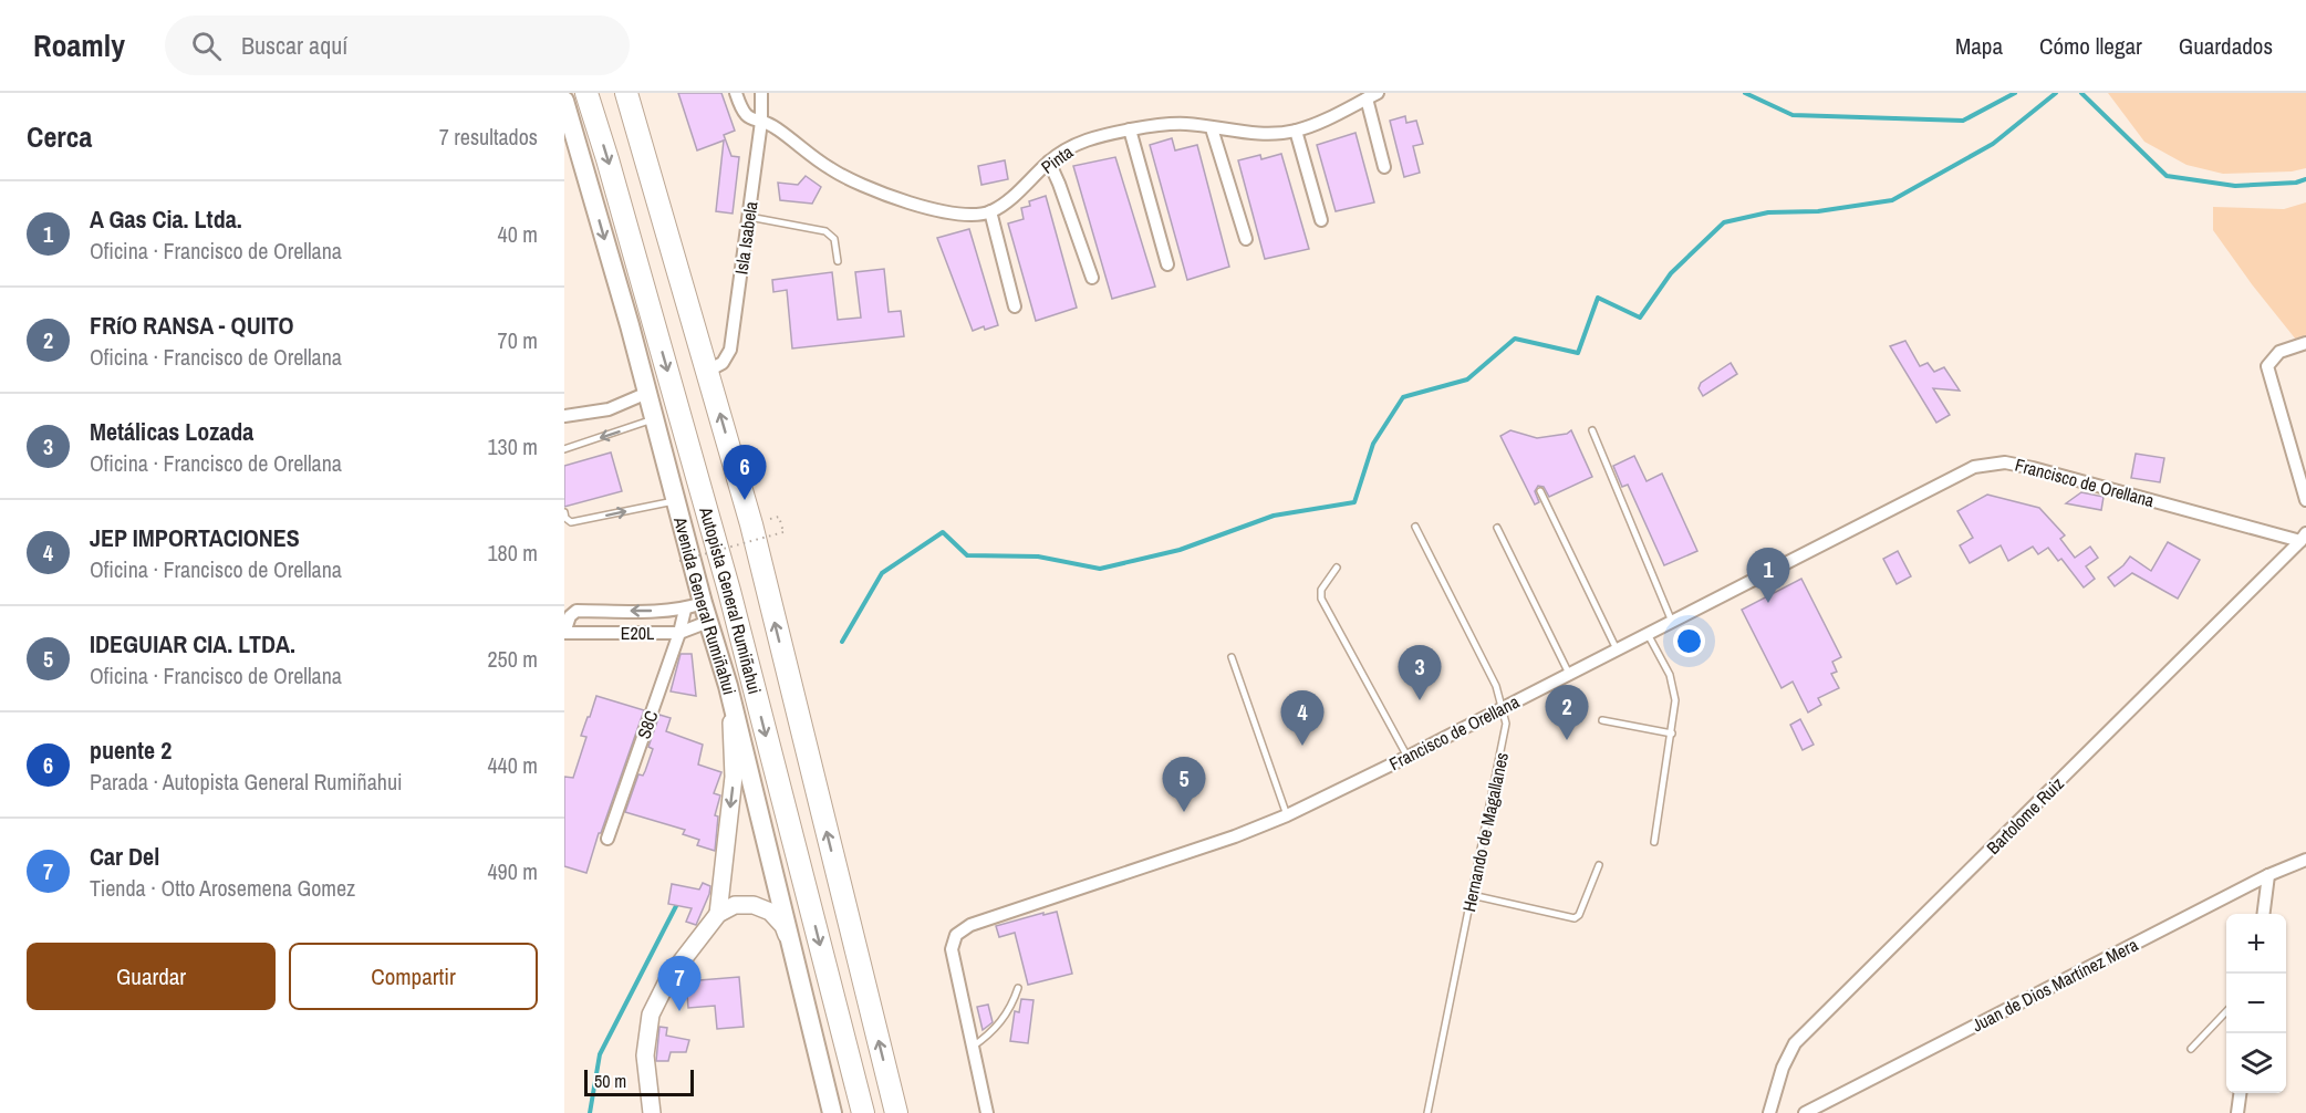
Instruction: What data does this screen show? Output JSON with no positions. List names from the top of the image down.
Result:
{
  "streets": {
    "highway": ["Autopista General Rumiñahui"],
    "main road": ["Avenida General Rumiñahui"],
    "street": [
      "Pinta",
      "Isla Isabela",
      "Francisco de Orellana",
      "E20L",
      "S8C",
      "Bartolome Ruiz",
      "Juan de Dios Martínez Mera"
    ],
    "lane": ["Hernando de Magallanes"]
  },
  "crossings": [
    ["Isla Isabela", "Autopista General Rumiñahui"],
    ["Francisco de Orellana", "Bartolome Ruiz"],
    ["Francisco de Orellana", "Hernando de Magallanes"],
    ["Avenida General Rumiñahui", "E20L"],
    ["E20L", "S8C"]
  ],
  "scale_bar": "50 m",
  "page": {
    "header": "Roamly",
    "search": "Buscar aquí",
    "nav": ["Mapa", "Cómo llegar", "Guardados"],
    "heading": ["Cerca", "7 resultados"],
    "list": [
      {
        "mark": "1",
        "name": "A Gas Cia. Ltda.",
        "note": "Oficina · Francisco de Orellana",
        "value": "40 m"
      },
      {
        "mark": "2",
        "name": "FRíO RANSA - QUITO",
        "note": "Oficina · Francisco de Orellana",
        "value": "70 m"
      },
      {
        "mark": "3",
        "name": "Metálicas Lozada",
        "note": "Oficina · Francisco de Orellana",
        "value": "130 m"
      },
      {
        "mark": "4",
        "name": "JEP IMPORTACIONES",
        "note": "Oficina · Francisco de Orellana",
        "value": "180 m"
      },
      {
        "mark": "5",
        "name": "IDEGUIAR CIA. LTDA.",
        "note": "Oficina · Francisco de Orellana",
        "value": "250 m"
      },
      {
        "mark": "6",
        "name": "puente 2",
        "note": "Parada · Autopista General Rumiñahui",
        "value": "440 m"
      },
      {
        "mark": "7",
        "name": "Car Del",
        "note": "Tienda · Otto Arosemena Gomez",
        "value": "490 m"
      }
    ],
    "pins": [
      "6",
      "1",
      "3",
      "2",
      "4",
      "5",
      "7"
    ],
    "map_buttons": ["+", "−"],
    "buttons": ["Guardar", "Compartir"],
    "scale": "50 m"
  }
}
